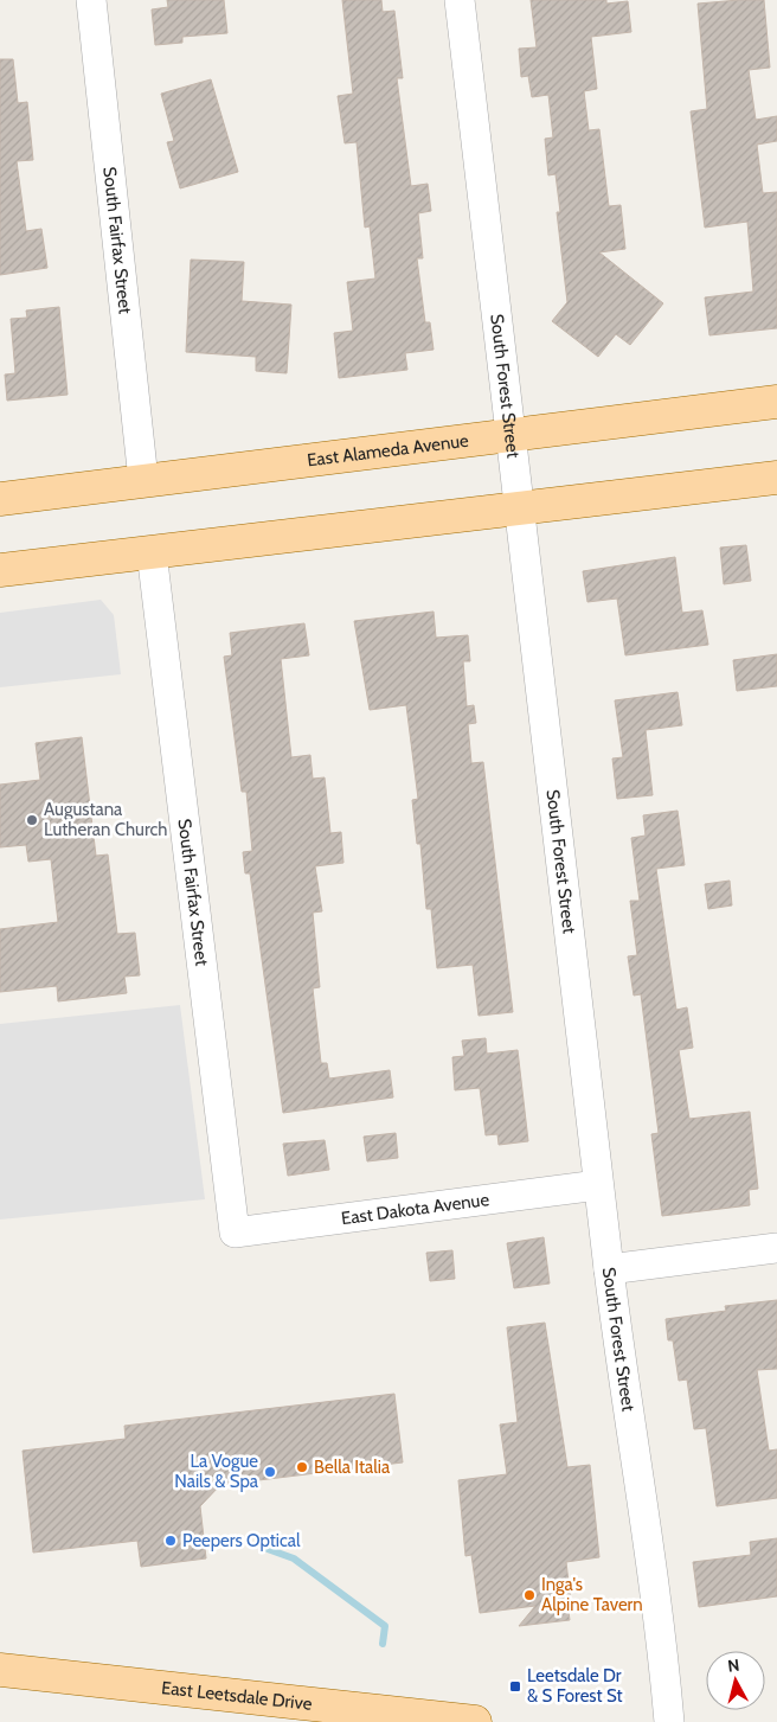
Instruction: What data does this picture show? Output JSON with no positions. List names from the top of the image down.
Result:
{
  "streets": {
    "main road": ["East Alameda Avenue", "East Leetsdale Drive"],
    "street": ["South Fairfax Street", "South Forest Street", "East Dakota Avenue"]
  },
  "crossings": [
    ["South Fairfax Street", "East Alameda Avenue"],
    ["South Fairfax Street", "East Dakota Avenue"],
    ["South Forest Street", "East Alameda Avenue"],
    ["South Forest Street", "East Dakota Avenue"]
  ],
  "places": {
    "other": [
      "Augustana Lutheran Church",
      "Bella Italia",
      "La Vogue Nails & Spa",
      "Peepers Optical",
      "Inga's Alpine Tavern"
    ],
    "transit": ["Leetsdale Dr & S Forest St"]
  },
  "north": "top"
}
